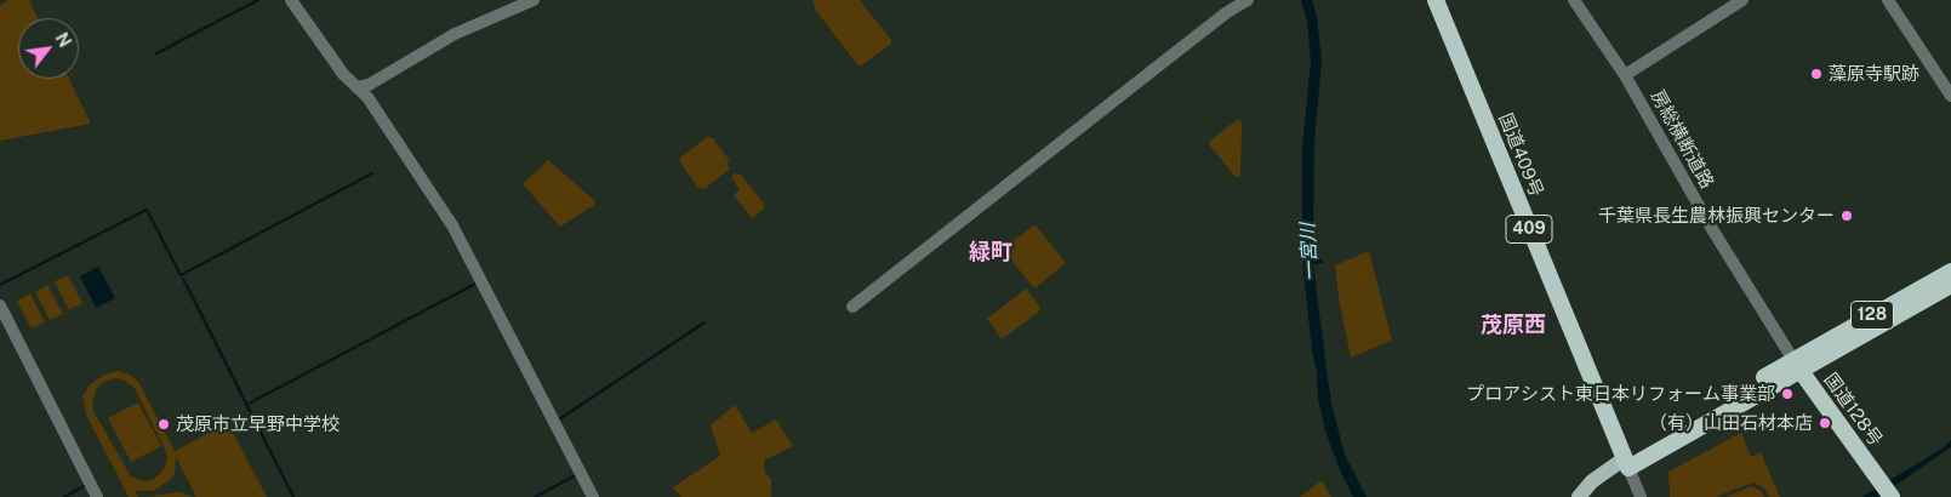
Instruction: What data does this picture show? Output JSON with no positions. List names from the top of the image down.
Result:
{
  "streets": {
    "highway": [
      "国道409号",
      "409",
      "128",
      "国道128号"
    ],
    "street": ["房総横断道路"]
  },
  "crossings": [
    ["房総横断道路", "128"],
    ["房総横断道路", "国道128号"],
    ["128", "国道128号"]
  ],
  "districts": ["緑町", "茂原西"],
  "water": ["一宮川"],
  "places": [
    "藻原寺駅跡",
    "千葉県長生農林振興センター",
    "プロアシスト東日本リフォーム事業部",
    "（有）山田石材本店",
    "茂原市立早野中学校"
  ],
  "north": "top right"
}
